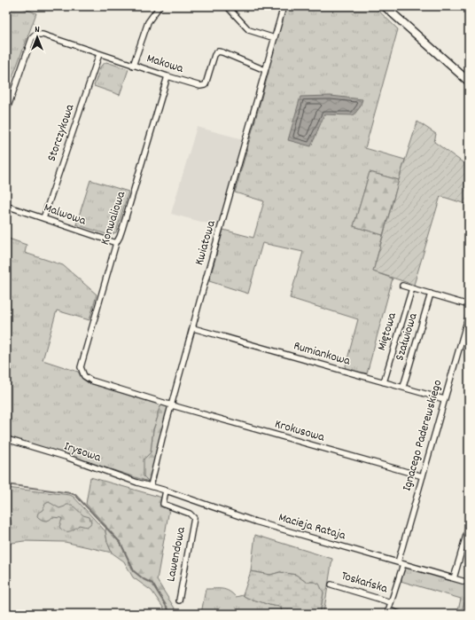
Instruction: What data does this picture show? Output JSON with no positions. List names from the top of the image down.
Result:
{
  "streets": {
    "street": [
      "Makowa",
      "Storczykowa",
      "Malwowa",
      "Konwaliowa",
      "Kwiatowa",
      "Miętowa",
      "Szałwiowa",
      "Rumiankowa",
      "Krokusowa",
      "Ignacego Paderewskiego",
      "Irysowa",
      "Macieja Rataja",
      "Lawendowa",
      "Toskańska"
    ]
  },
  "crossings": [
    ["Makowa", "Storczykowa"],
    ["Makowa", "Konwaliowa"],
    ["Makowa", "Kwiatowa"],
    ["Storczykowa", "Malwowa"],
    ["Malwowa", "Konwaliowa"],
    ["Konwaliowa", "Krokusowa"],
    ["Kwiatowa", "Rumiankowa"],
    ["Kwiatowa", "Krokusowa"],
    ["Kwiatowa", "Irysowa"],
    ["Kwiatowa", "Macieja Rataja"],
    ["Miętowa", "Rumiankowa"],
    ["Szałwiowa", "Rumiankowa"],
    ["Rumiankowa", "Ignacego Paderewskiego"],
    ["Krokusowa", "Ignacego Paderewskiego"],
    ["Ignacego Paderewskiego", "Macieja Rataja"],
    ["Ignacego Paderewskiego", "Toskańska"],
    ["Irysowa", "Macieja Rataja"],
    ["Macieja Rataja", "Lawendowa"],
    ["Macieja Rataja", "Toskańska"]
  ],
  "north": "top"
}
